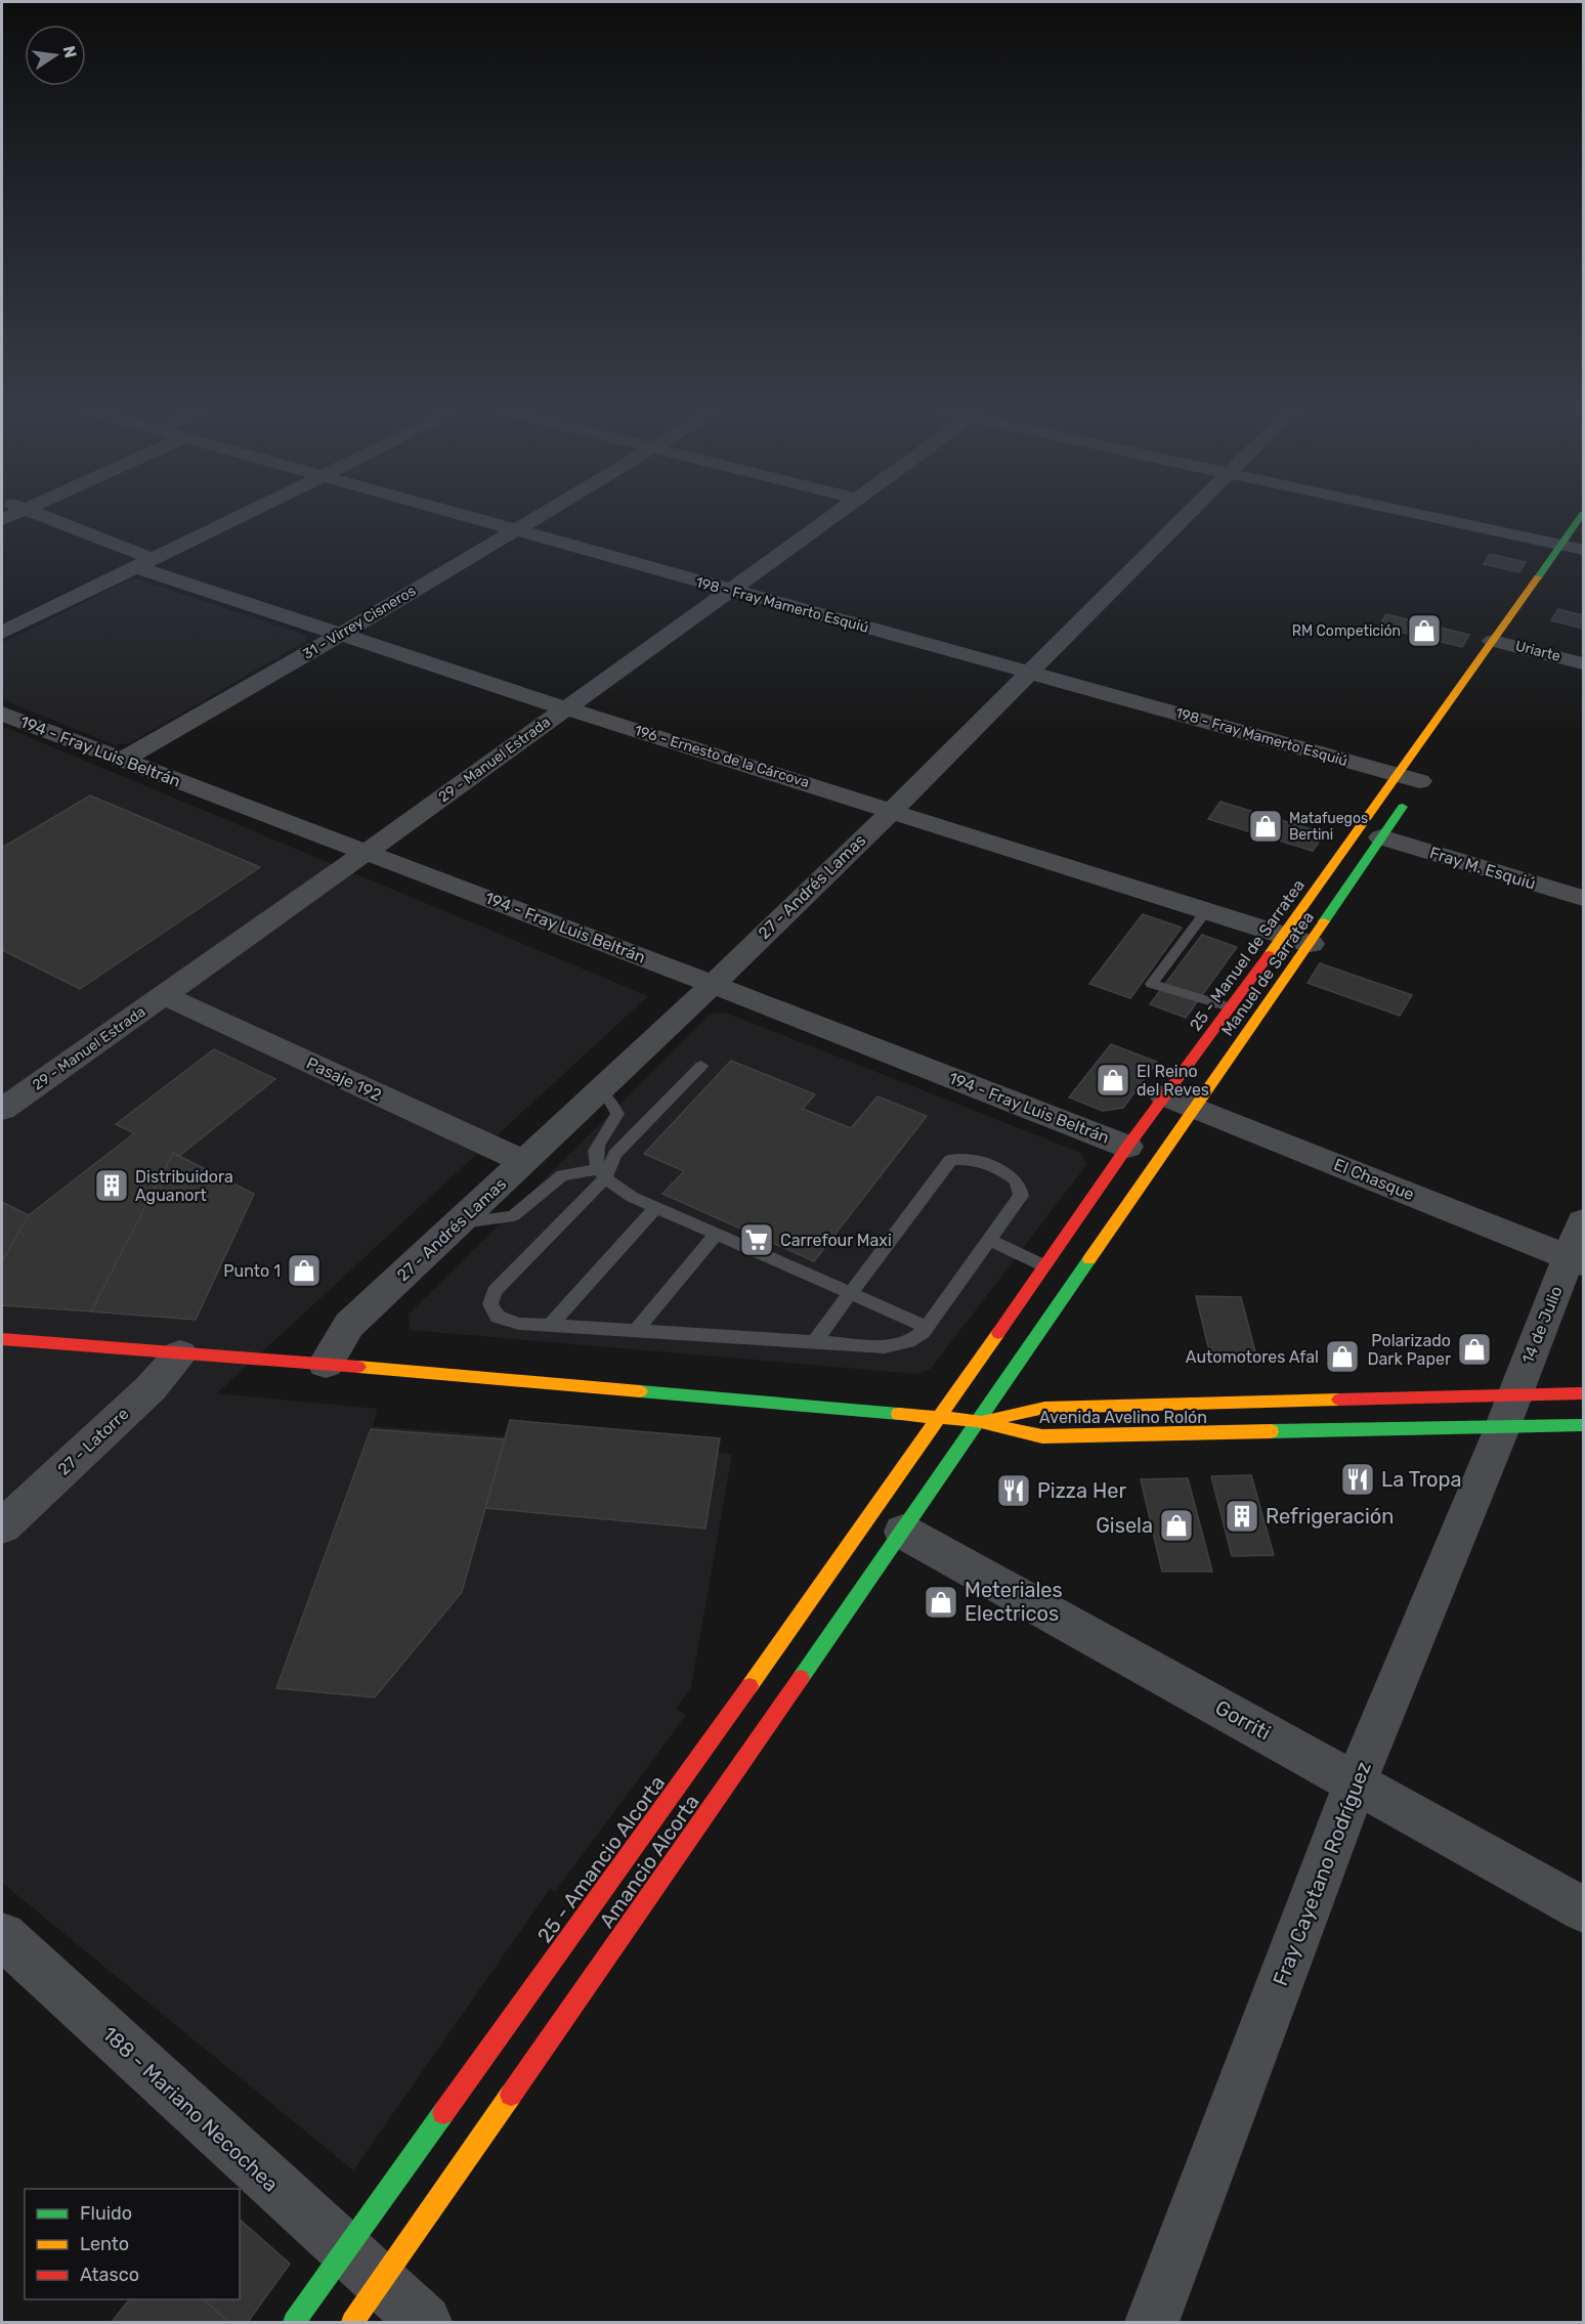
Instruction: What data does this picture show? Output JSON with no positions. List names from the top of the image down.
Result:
{
  "streets": {
    "main road": [
      "25 - Manuel de Sarratea",
      "Manuel de Sarratea",
      "Avenida Avelino Rolón",
      "25 - Amancio Alcorta",
      "Amancio Alcorta"
    ],
    "street": [
      "198 - Fray Mamerto Esquiú",
      "31 - Virrey Cisneros",
      "Uriarte",
      "194 - Fray Luis Beltrán",
      "196 - Ernesto de la Cárcova",
      "29 - Manuel Estrada",
      "Fray M. Esquiú",
      "27 - Andrés Lamas",
      "Pasaje 192",
      "El Chasque",
      "14 de Julio",
      "27 - Latorre",
      "Gorriti",
      "Fray Cayetano Rodríguez",
      "188 - Mariano Necochea"
    ]
  },
  "crossings": [
    ["198 - Fray Mamerto Esquiú", "31 - Virrey Cisneros"],
    ["198 - Fray Mamerto Esquiú", "29 - Manuel Estrada"],
    ["198 - Fray Mamerto Esquiú", "27 - Andrés Lamas"],
    ["198 - Fray Mamerto Esquiú", "25 - Manuel de Sarratea"],
    ["198 - Fray Mamerto Esquiú", "Manuel de Sarratea"],
    ["31 - Virrey Cisneros", "194 - Fray Luis Beltrán"],
    ["31 - Virrey Cisneros", "196 - Ernesto de la Cárcova"],
    ["Uriarte", "25 - Manuel de Sarratea"],
    ["194 - Fray Luis Beltrán", "29 - Manuel Estrada"],
    ["194 - Fray Luis Beltrán", "27 - Andrés Lamas"],
    ["194 - Fray Luis Beltrán", "25 - Manuel de Sarratea"],
    ["196 - Ernesto de la Cárcova", "29 - Manuel Estrada"],
    ["196 - Ernesto de la Cárcova", "27 - Andrés Lamas"],
    ["196 - Ernesto de la Cárcova", "25 - Manuel de Sarratea"],
    ["196 - Ernesto de la Cárcova", "Manuel de Sarratea"],
    ["29 - Manuel Estrada", "Pasaje 192"],
    ["Fray M. Esquiú", "Manuel de Sarratea"],
    ["27 - Andrés Lamas", "Pasaje 192"],
    ["25 - Manuel de Sarratea", "El Chasque"],
    ["25 - Manuel de Sarratea", "25 - Amancio Alcorta"],
    ["Manuel de Sarratea", "El Chasque"],
    ["Manuel de Sarratea", "Avenida Avelino Rolón"],
    ["Manuel de Sarratea", "Amancio Alcorta"],
    ["El Chasque", "14 de Julio"],
    ["14 de Julio", "Avenida Avelino Rolón"],
    ["14 de Julio", "Fray Cayetano Rodríguez"],
    ["Avenida Avelino Rolón", "Amancio Alcorta"],
    ["Avenida Avelino Rolón", "Fray Cayetano Rodríguez"],
    ["Gorriti", "Amancio Alcorta"],
    ["Gorriti", "Fray Cayetano Rodríguez"],
    ["25 - Amancio Alcorta", "Amancio Alcorta"],
    ["25 - Amancio Alcorta", "188 - Mariano Necochea"],
    ["Amancio Alcorta", "188 - Mariano Necochea"]
  ],
  "places": {
    "shop": [
      "RM Competición",
      "Matafuegos Bertini",
      "El Reino del Reves",
      "Punto 1",
      "Polarizado Dark Paper",
      "Automotores Afal",
      "Gisela",
      "Meteriales Electricos"
    ],
    "building": ["Distribuidora Aguanort", "Refrigeración"],
    "supermarket": ["Carrefour Maxi"],
    "restaurant": ["La Tropa", "Pizza Her"]
  },
  "legend": ["Fluido", "Lento", "Atasco"],
  "north": "right"
}
